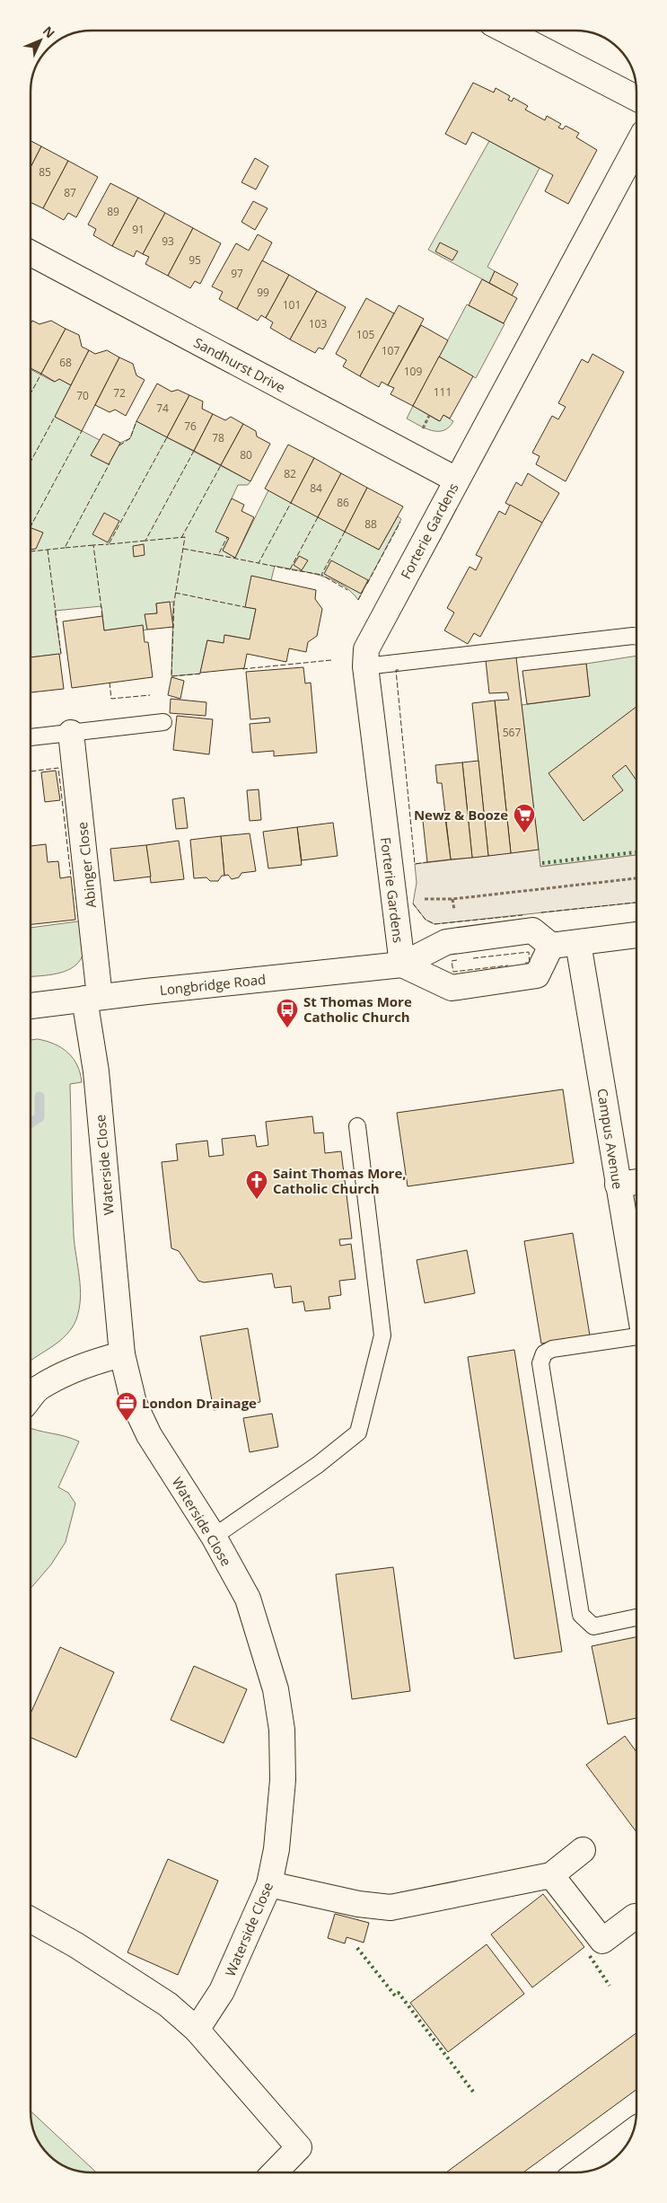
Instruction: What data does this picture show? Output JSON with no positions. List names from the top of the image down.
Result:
{
  "streets": {
    "street": [
      "Sandhurst Drive",
      "Forterie Gardens",
      "Abinger Close",
      "Longbridge Road",
      "Campus Avenue",
      "Waterside Close"
    ]
  },
  "crossings": [
    ["Sandhurst Drive", "Forterie Gardens"],
    ["Forterie Gardens", "Longbridge Road"],
    ["Abinger Close", "Longbridge Road"],
    ["Abinger Close", "Waterside Close"],
    ["Longbridge Road", "Waterside Close"]
  ],
  "places": {
    "supermarket": ["Newz & Booze"],
    "bus stop": ["St Thomas More Catholic Church"],
    "church": ["Saint Thomas More, Catholic Church"],
    "office": ["London Drainage"]
  },
  "house_numbers": [
    "85",
    "87",
    "89",
    "91",
    "93",
    "95",
    "97",
    "99",
    "101",
    "103",
    "105",
    "107",
    "68",
    "109",
    "111",
    "72",
    "70",
    "74",
    "76",
    "78",
    "80",
    "82",
    "84",
    "86",
    "88",
    "567"
  ],
  "north": "top right"
}
